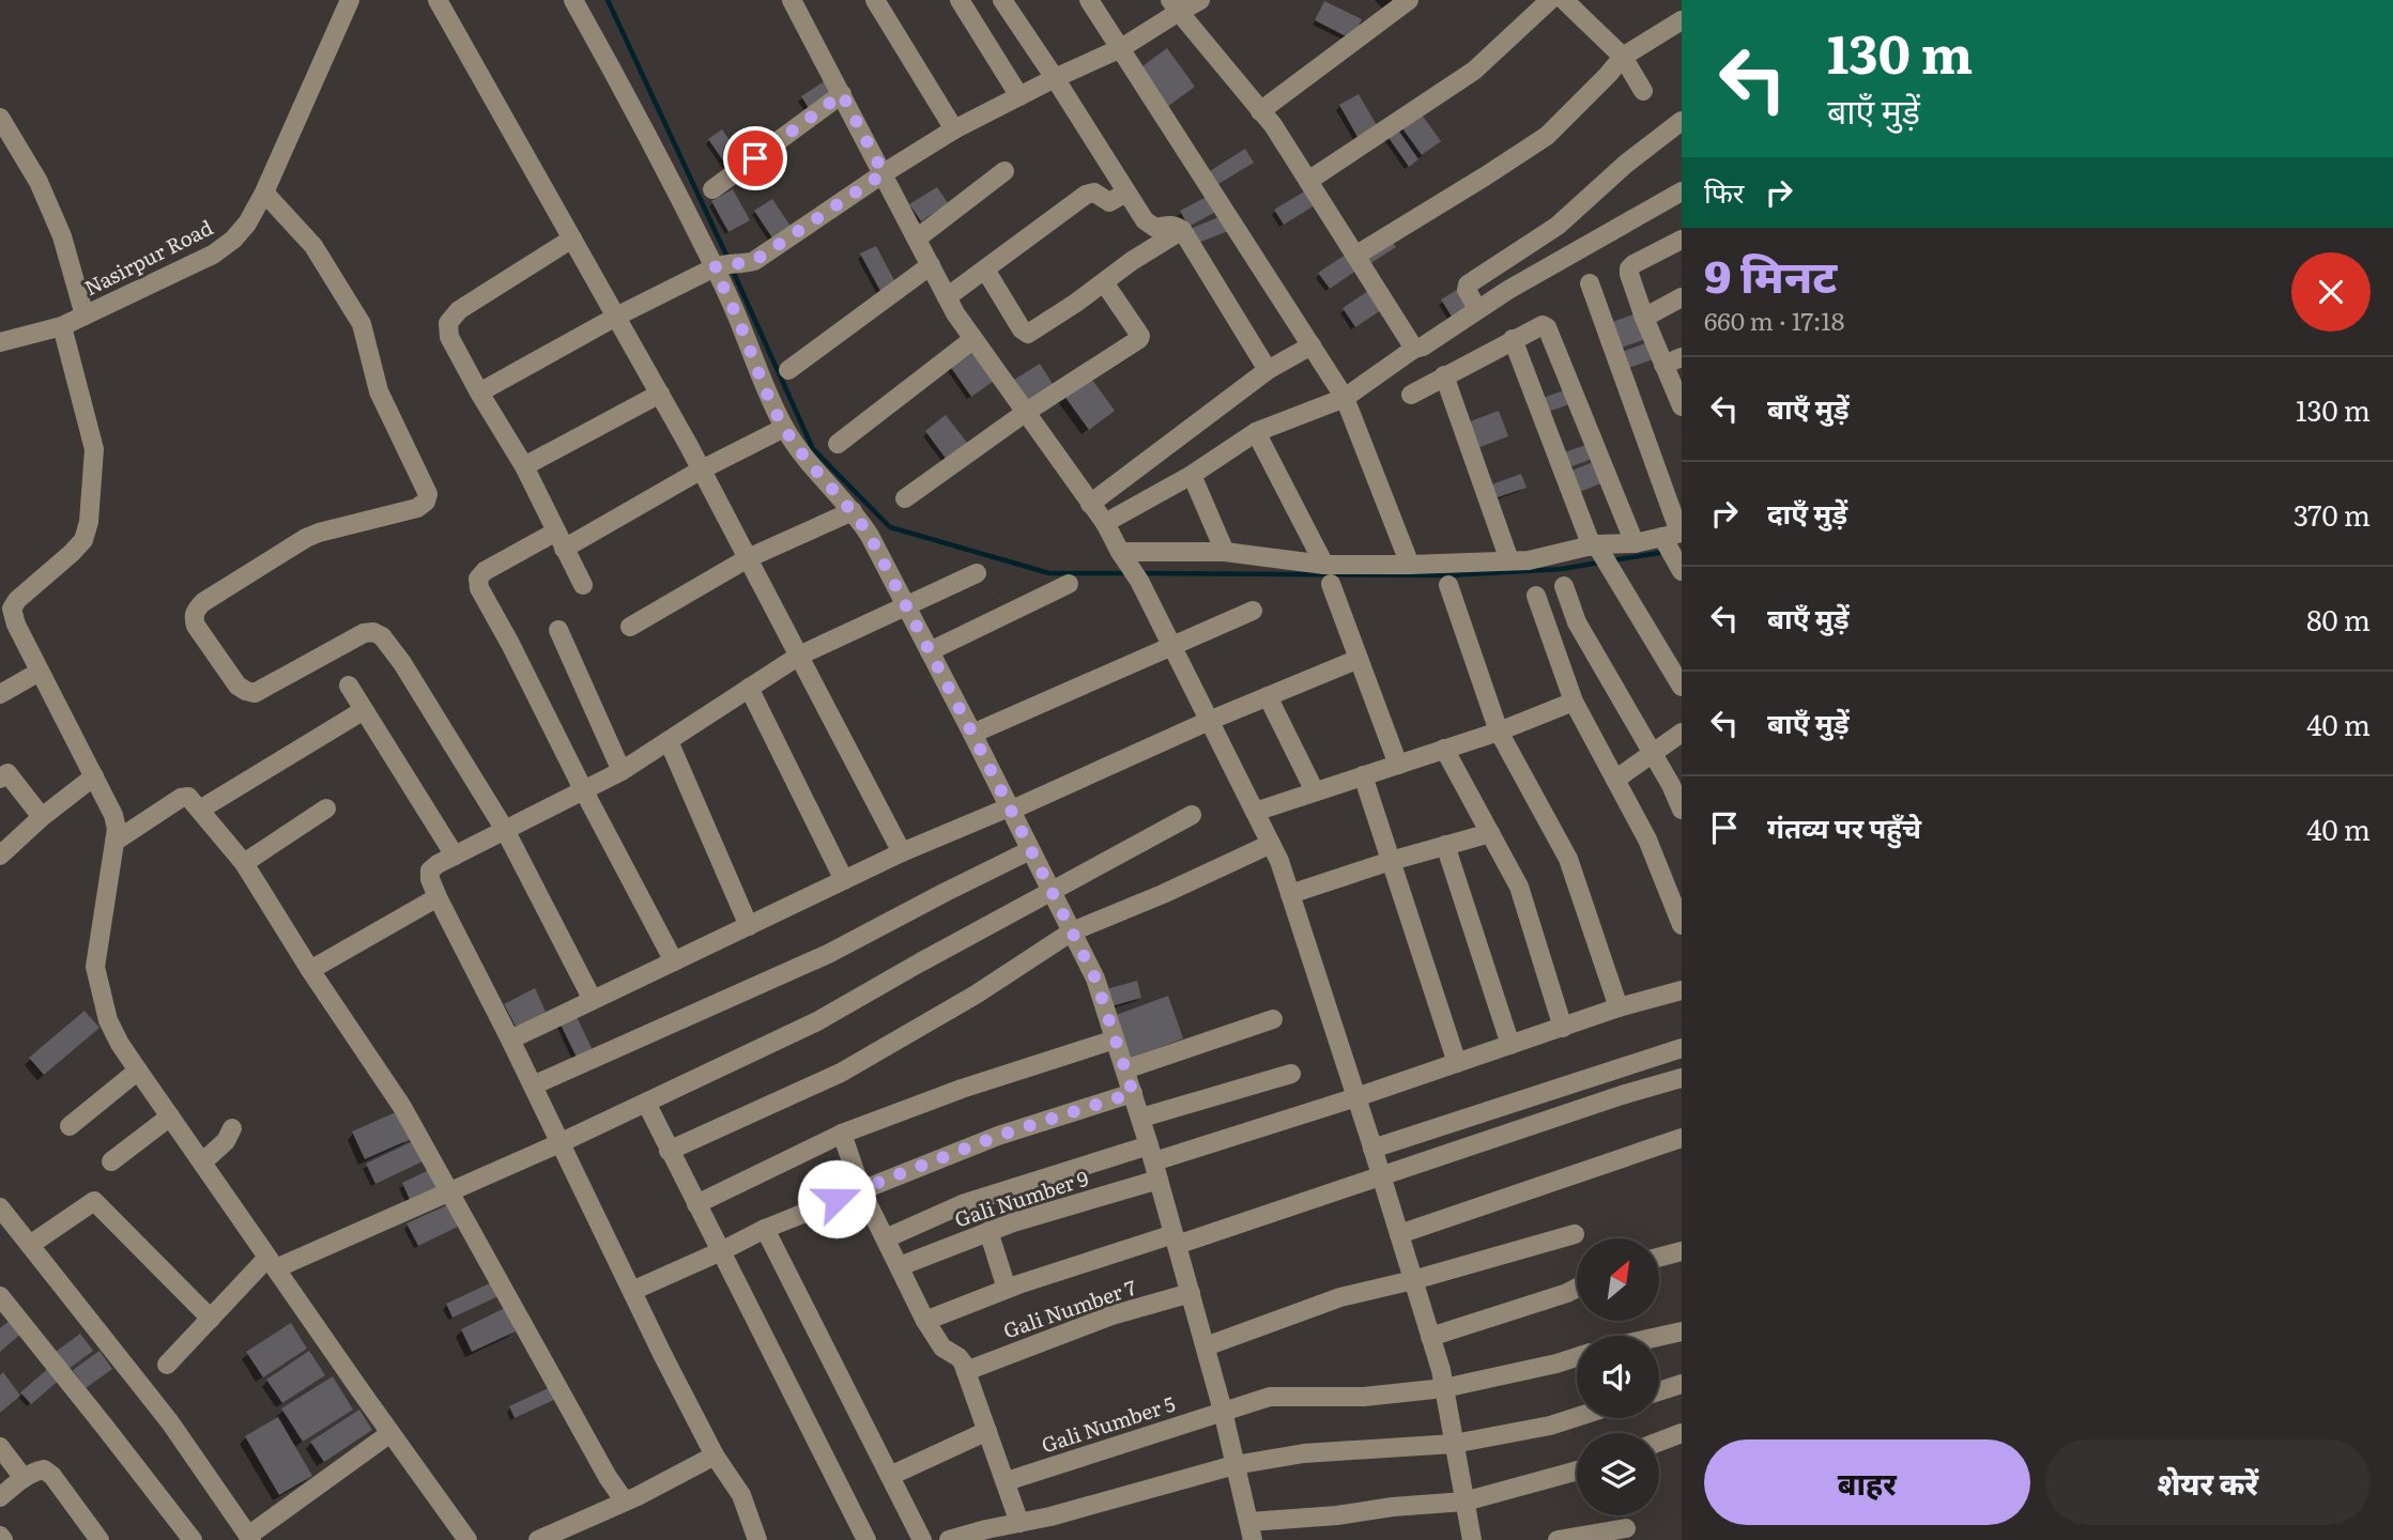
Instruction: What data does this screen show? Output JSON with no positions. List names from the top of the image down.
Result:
{
  "streets": {
    "street": [
      "Nasirpur Road",
      "Gali Number 9",
      "Gali Number 7",
      "Gali Number 5"
    ]
  },
  "north": "top right",
  "page": {
    "turn": ["130 m", "बाएँ मुड़ें"],
    "then": "फिर",
    "heading": ["9 मिनट", "660 m · 17:18"],
    "list": [
      {
        "name": "बाएँ मुड़ें",
        "value": "130 m"
      },
      {
        "name": "दाएँ मुड़ें",
        "value": "370 m"
      },
      {
        "name": "बाएँ मुड़ें",
        "value": "80 m"
      },
      {
        "name": "बाएँ मुड़ें",
        "value": "40 m"
      },
      {
        "name": "गंतव्य पर पहुँचे",
        "value": "40 m"
      }
    ],
    "buttons": ["बाहर", "शेयर करें"]
  }
}
